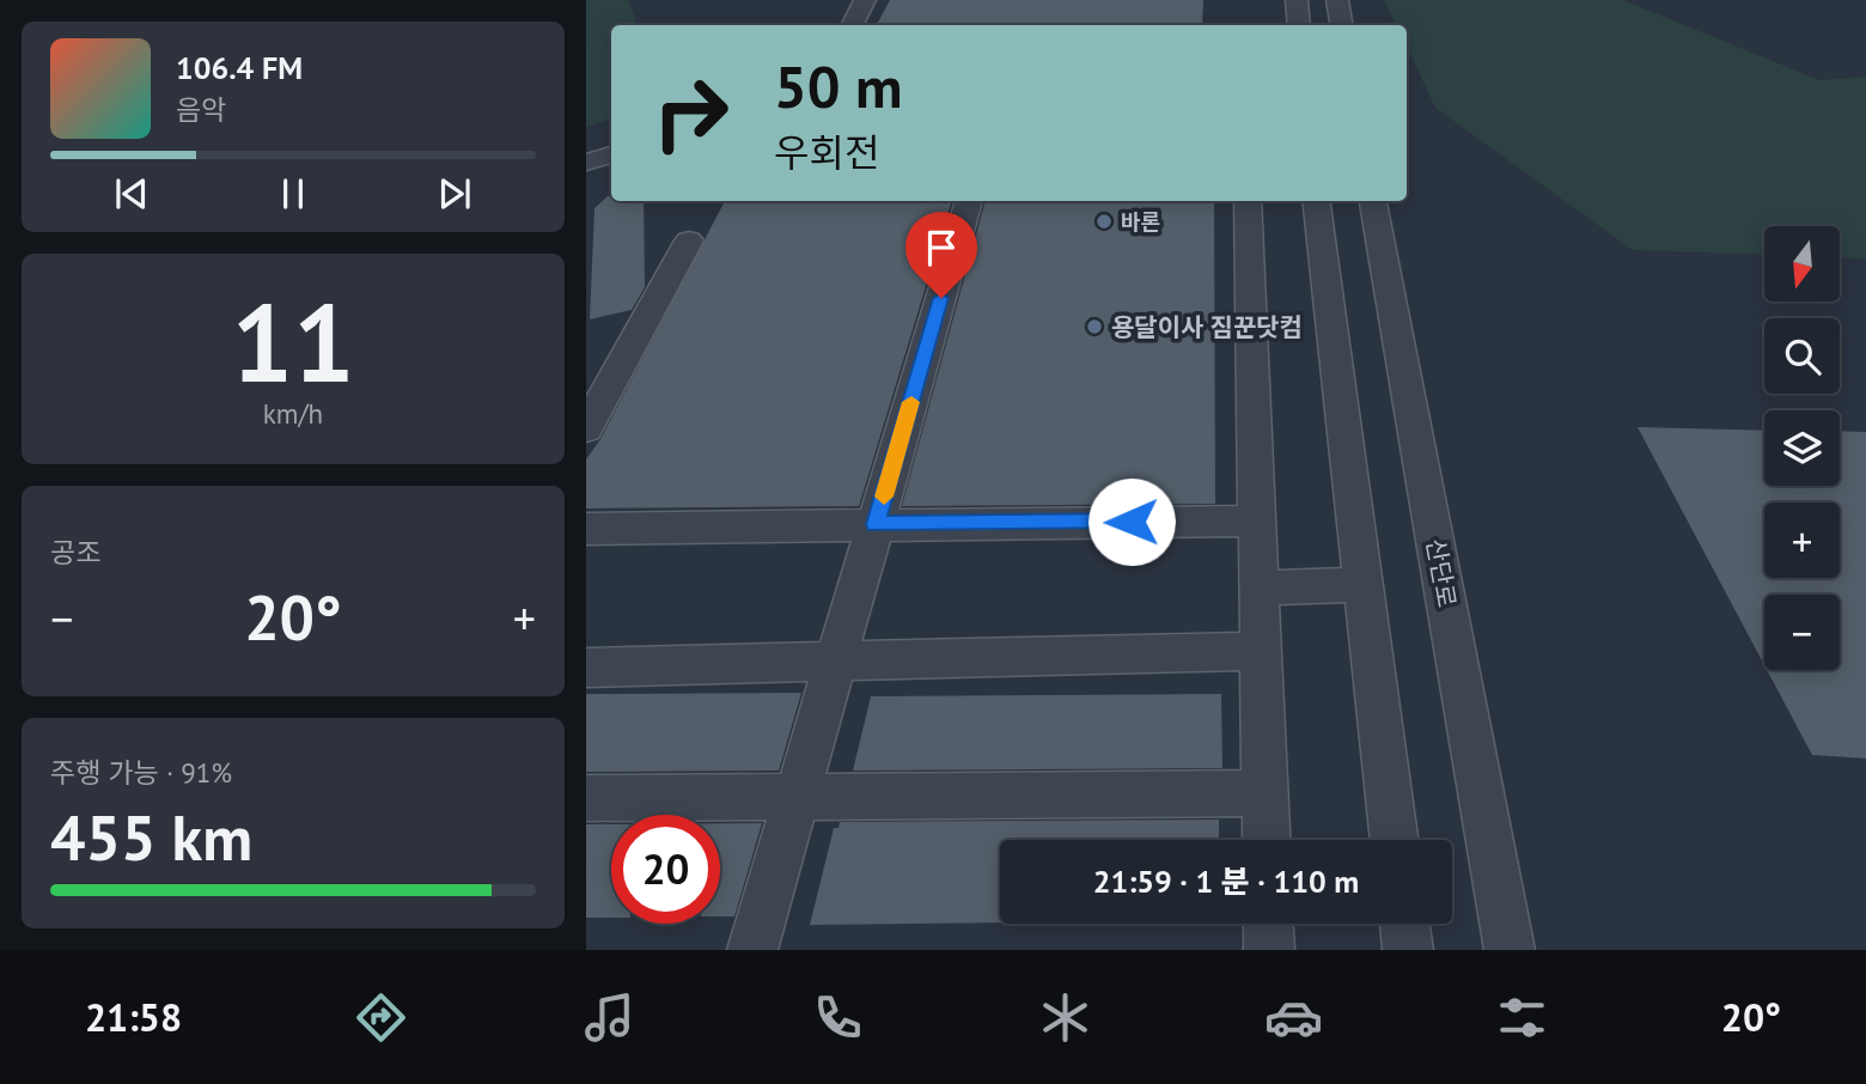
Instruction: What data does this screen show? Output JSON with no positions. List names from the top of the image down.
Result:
{
  "streets": {
    "street": ["산단로"]
  },
  "places": ["바론", "용달이사 짐꾼닷컴"],
  "north": "bottom",
  "page": {
    "turn": ["50 m", "우회전"],
    "song": ["106.4 FM", "음악"],
    "map_buttons": ["+", "−"],
    "tile": [
      ["11", "km/h"],
      "공조",
      ["주행 가능 · 91%", "455 km"]
    ],
    "heat": ["−", "20°", "+"],
    "limit": "20",
    "trip": "21:59 · 1 분 · 110 m",
    "tabs": ["21:58", "20°"]
  }
}
